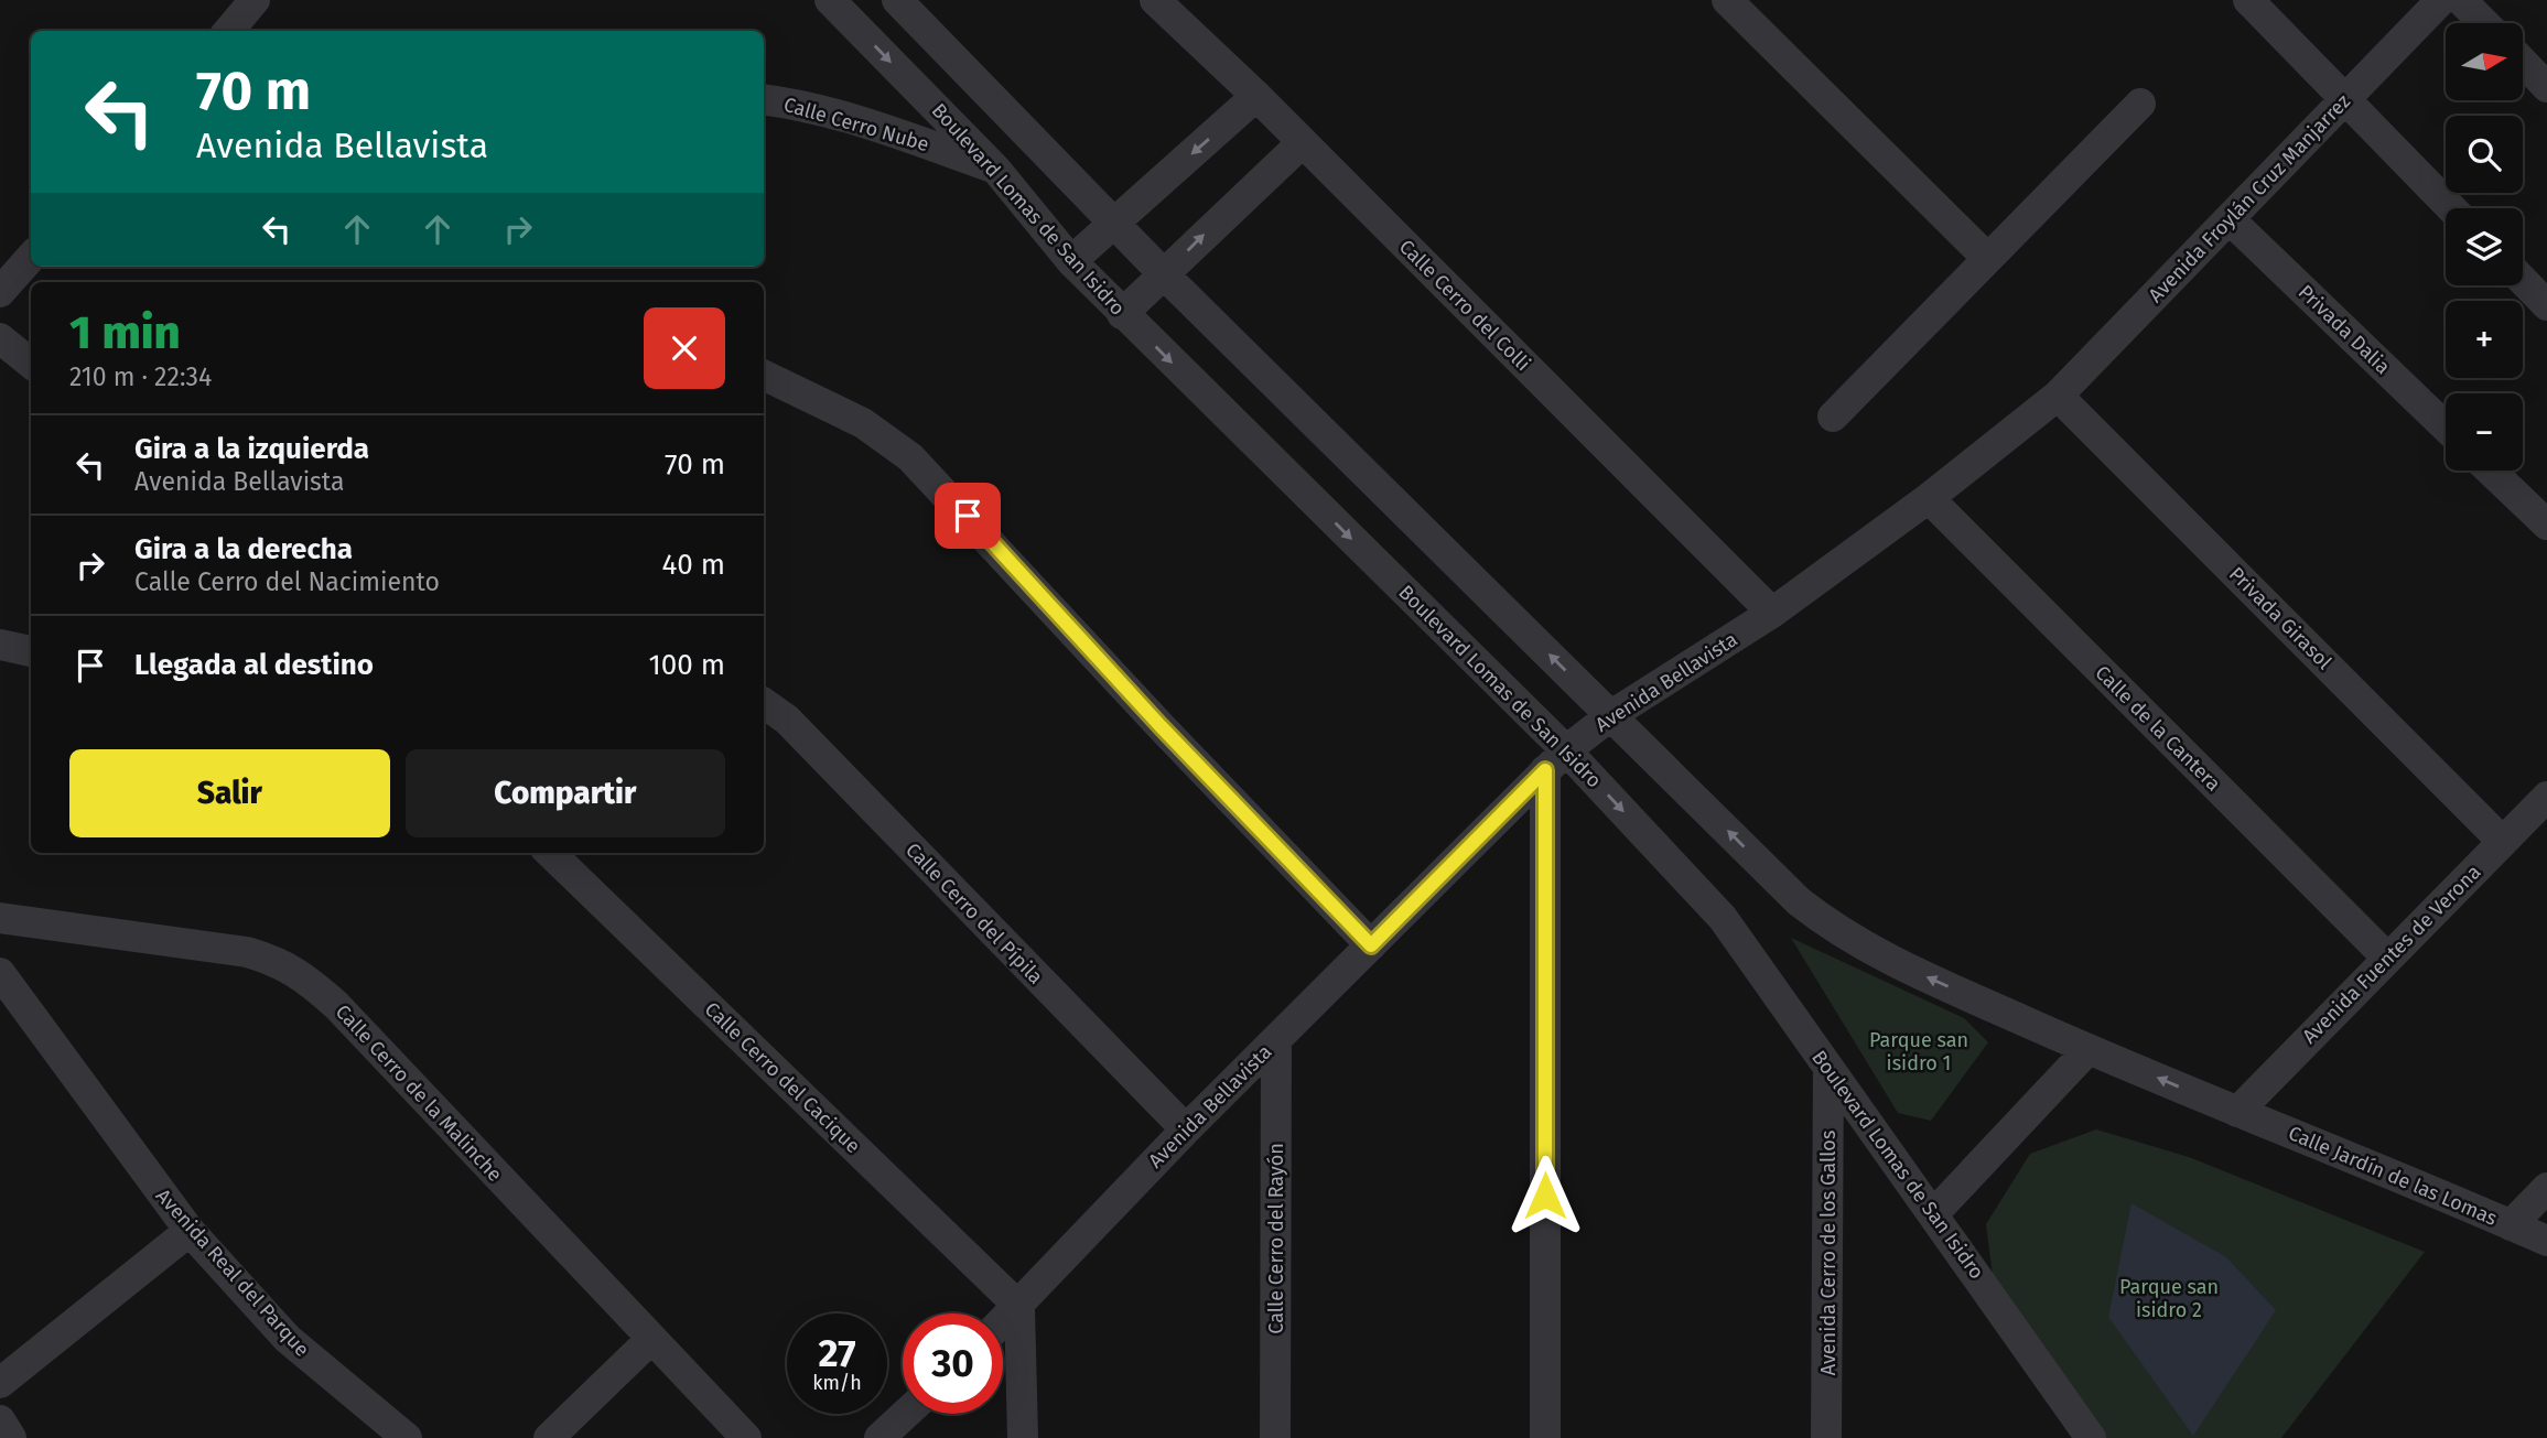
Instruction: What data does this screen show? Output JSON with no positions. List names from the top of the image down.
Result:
{
  "streets": {
    "street": [
      "Calle Cerro Nube",
      "Avenida Froylán Cruz Manjarrez",
      "Boulevard Lomas de San Isidro",
      "Calle Cerro del Colli",
      "Privada Dalia",
      "Privada Girasol",
      "Avenida Bellavista",
      "Calle de la Cantera",
      "Calle Cerro del Pípila",
      "Avenida Fuentes de Verona",
      "Calle Cerro del Cacique",
      "Calle Cerro de la Malinche",
      "Calle Jardín de las Lomas",
      "Calle Cerro del Rayón",
      "Avenida Cerro de los Gallos",
      "Avenida Real del Parque"
    ]
  },
  "crossings": [
    ["Calle Cerro Nube", "Boulevard Lomas de San Isidro"],
    ["Avenida Froylán Cruz Manjarrez", "Privada Dalia"],
    ["Avenida Froylán Cruz Manjarrez", "Privada Girasol"],
    ["Avenida Froylán Cruz Manjarrez", "Avenida Bellavista"],
    ["Boulevard Lomas de San Isidro", "Avenida Bellavista"],
    ["Boulevard Lomas de San Isidro", "Avenida Cerro de los Gallos"],
    ["Calle Cerro del Colli", "Avenida Bellavista"],
    ["Privada Girasol", "Avenida Bellavista"],
    ["Privada Girasol", "Avenida Fuentes de Verona"],
    ["Avenida Bellavista", "Calle de la Cantera"],
    ["Avenida Bellavista", "Calle Cerro del Pípila"],
    ["Avenida Bellavista", "Calle Cerro del Cacique"],
    ["Avenida Bellavista", "Calle Cerro del Rayón"],
    ["Calle de la Cantera", "Avenida Fuentes de Verona"],
    ["Avenida Fuentes de Verona", "Calle Jardín de las Lomas"]
  ],
  "parks": ["Parque san isidro 1", "Parque san isidro 2"],
  "north": "right",
  "page": {
    "map_buttons": ["+", "−"],
    "turn": ["70 m", "Avenida Bellavista"],
    "heading": ["1 min", "210 m · 22:34"],
    "list": [
      {
        "name": "Gira a la izquierda",
        "note": "Avenida Bellavista",
        "value": "70 m"
      },
      {
        "name": "Gira a la derecha",
        "note": "Calle Cerro del Nacimiento",
        "value": "40 m"
      },
      {
        "name": "Llegada al destino",
        "value": "100 m"
      }
    ],
    "buttons": ["Salir", "Compartir"],
    "speed": "27 km/h",
    "limit": "30"
  }
}
